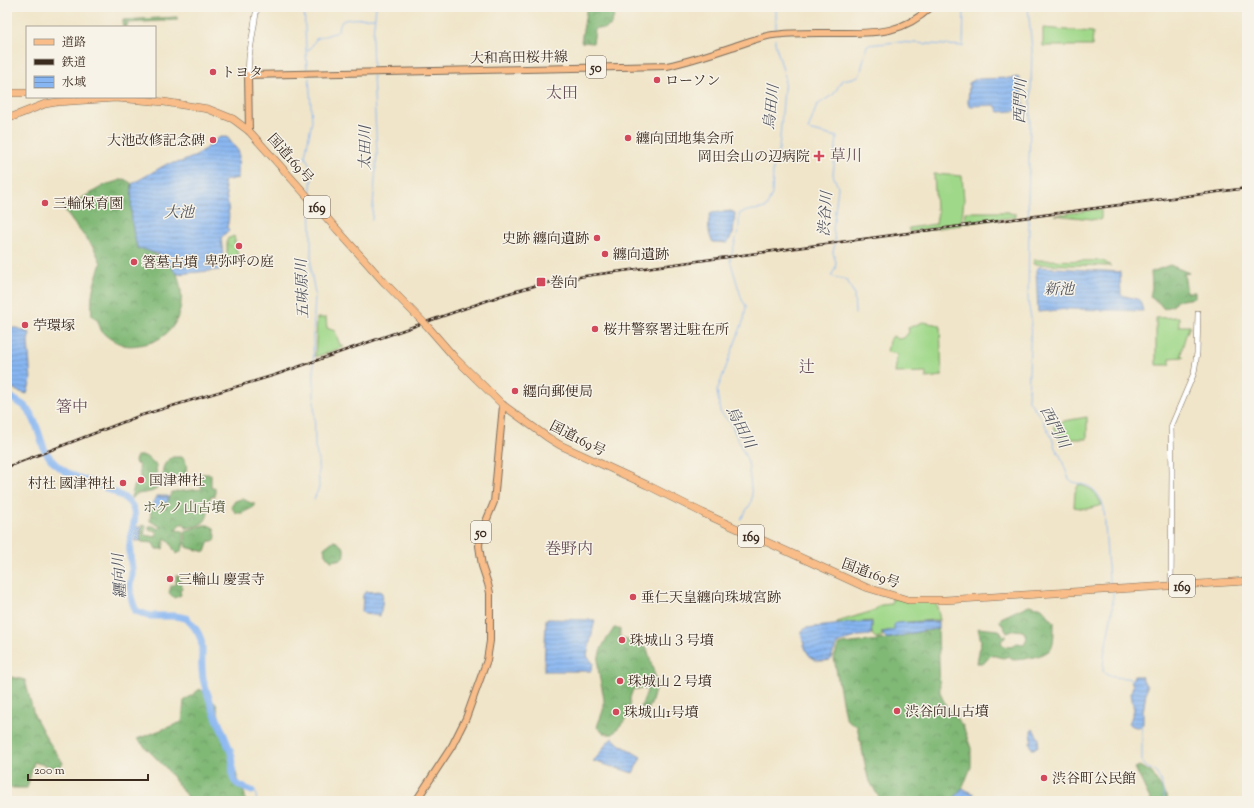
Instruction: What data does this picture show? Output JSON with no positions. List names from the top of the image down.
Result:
{
  "streets": {
    "highway": ["国道169号", "169"],
    "main road": ["大和高田桜井線", "50"]
  },
  "crossings": [
    ["50", "国道169号"]
  ],
  "districts": [
    "太田",
    "草川",
    "辻",
    "箸中",
    "巻野内"
  ],
  "water": [
    "西門川",
    "烏田川",
    "太田川",
    "大池",
    "渋谷川",
    "五味原川",
    "新池",
    "纒向川"
  ],
  "parks": ["ホケノ山古墳"],
  "places": {
    "other": [
      "トヨタ",
      "ローソン",
      "纏向団地集会所",
      "大池改修記念碑",
      "三輪保育園",
      "史跡 纏向遺跡",
      "卑弥呼の庭",
      "纏向遺跡",
      "箸墓古墳",
      "苧環塚",
      "桜井警察署辻駐在所",
      "纒向郵便局",
      "国津神社",
      "村社 國津神社",
      "三輪山 慶雲寺",
      "垂仁天皇纏向珠城宮跡",
      "珠城山３号墳",
      "珠城山２号墳",
      "渋谷向山古墳",
      "珠城山1号墳",
      "渋谷町公民館"
    ],
    "health": ["岡田会山の辺病院"],
    "transit": ["巻向"]
  },
  "legend": ["道路", "鉄道", "水域"],
  "scale_bar": "200 m"
}
